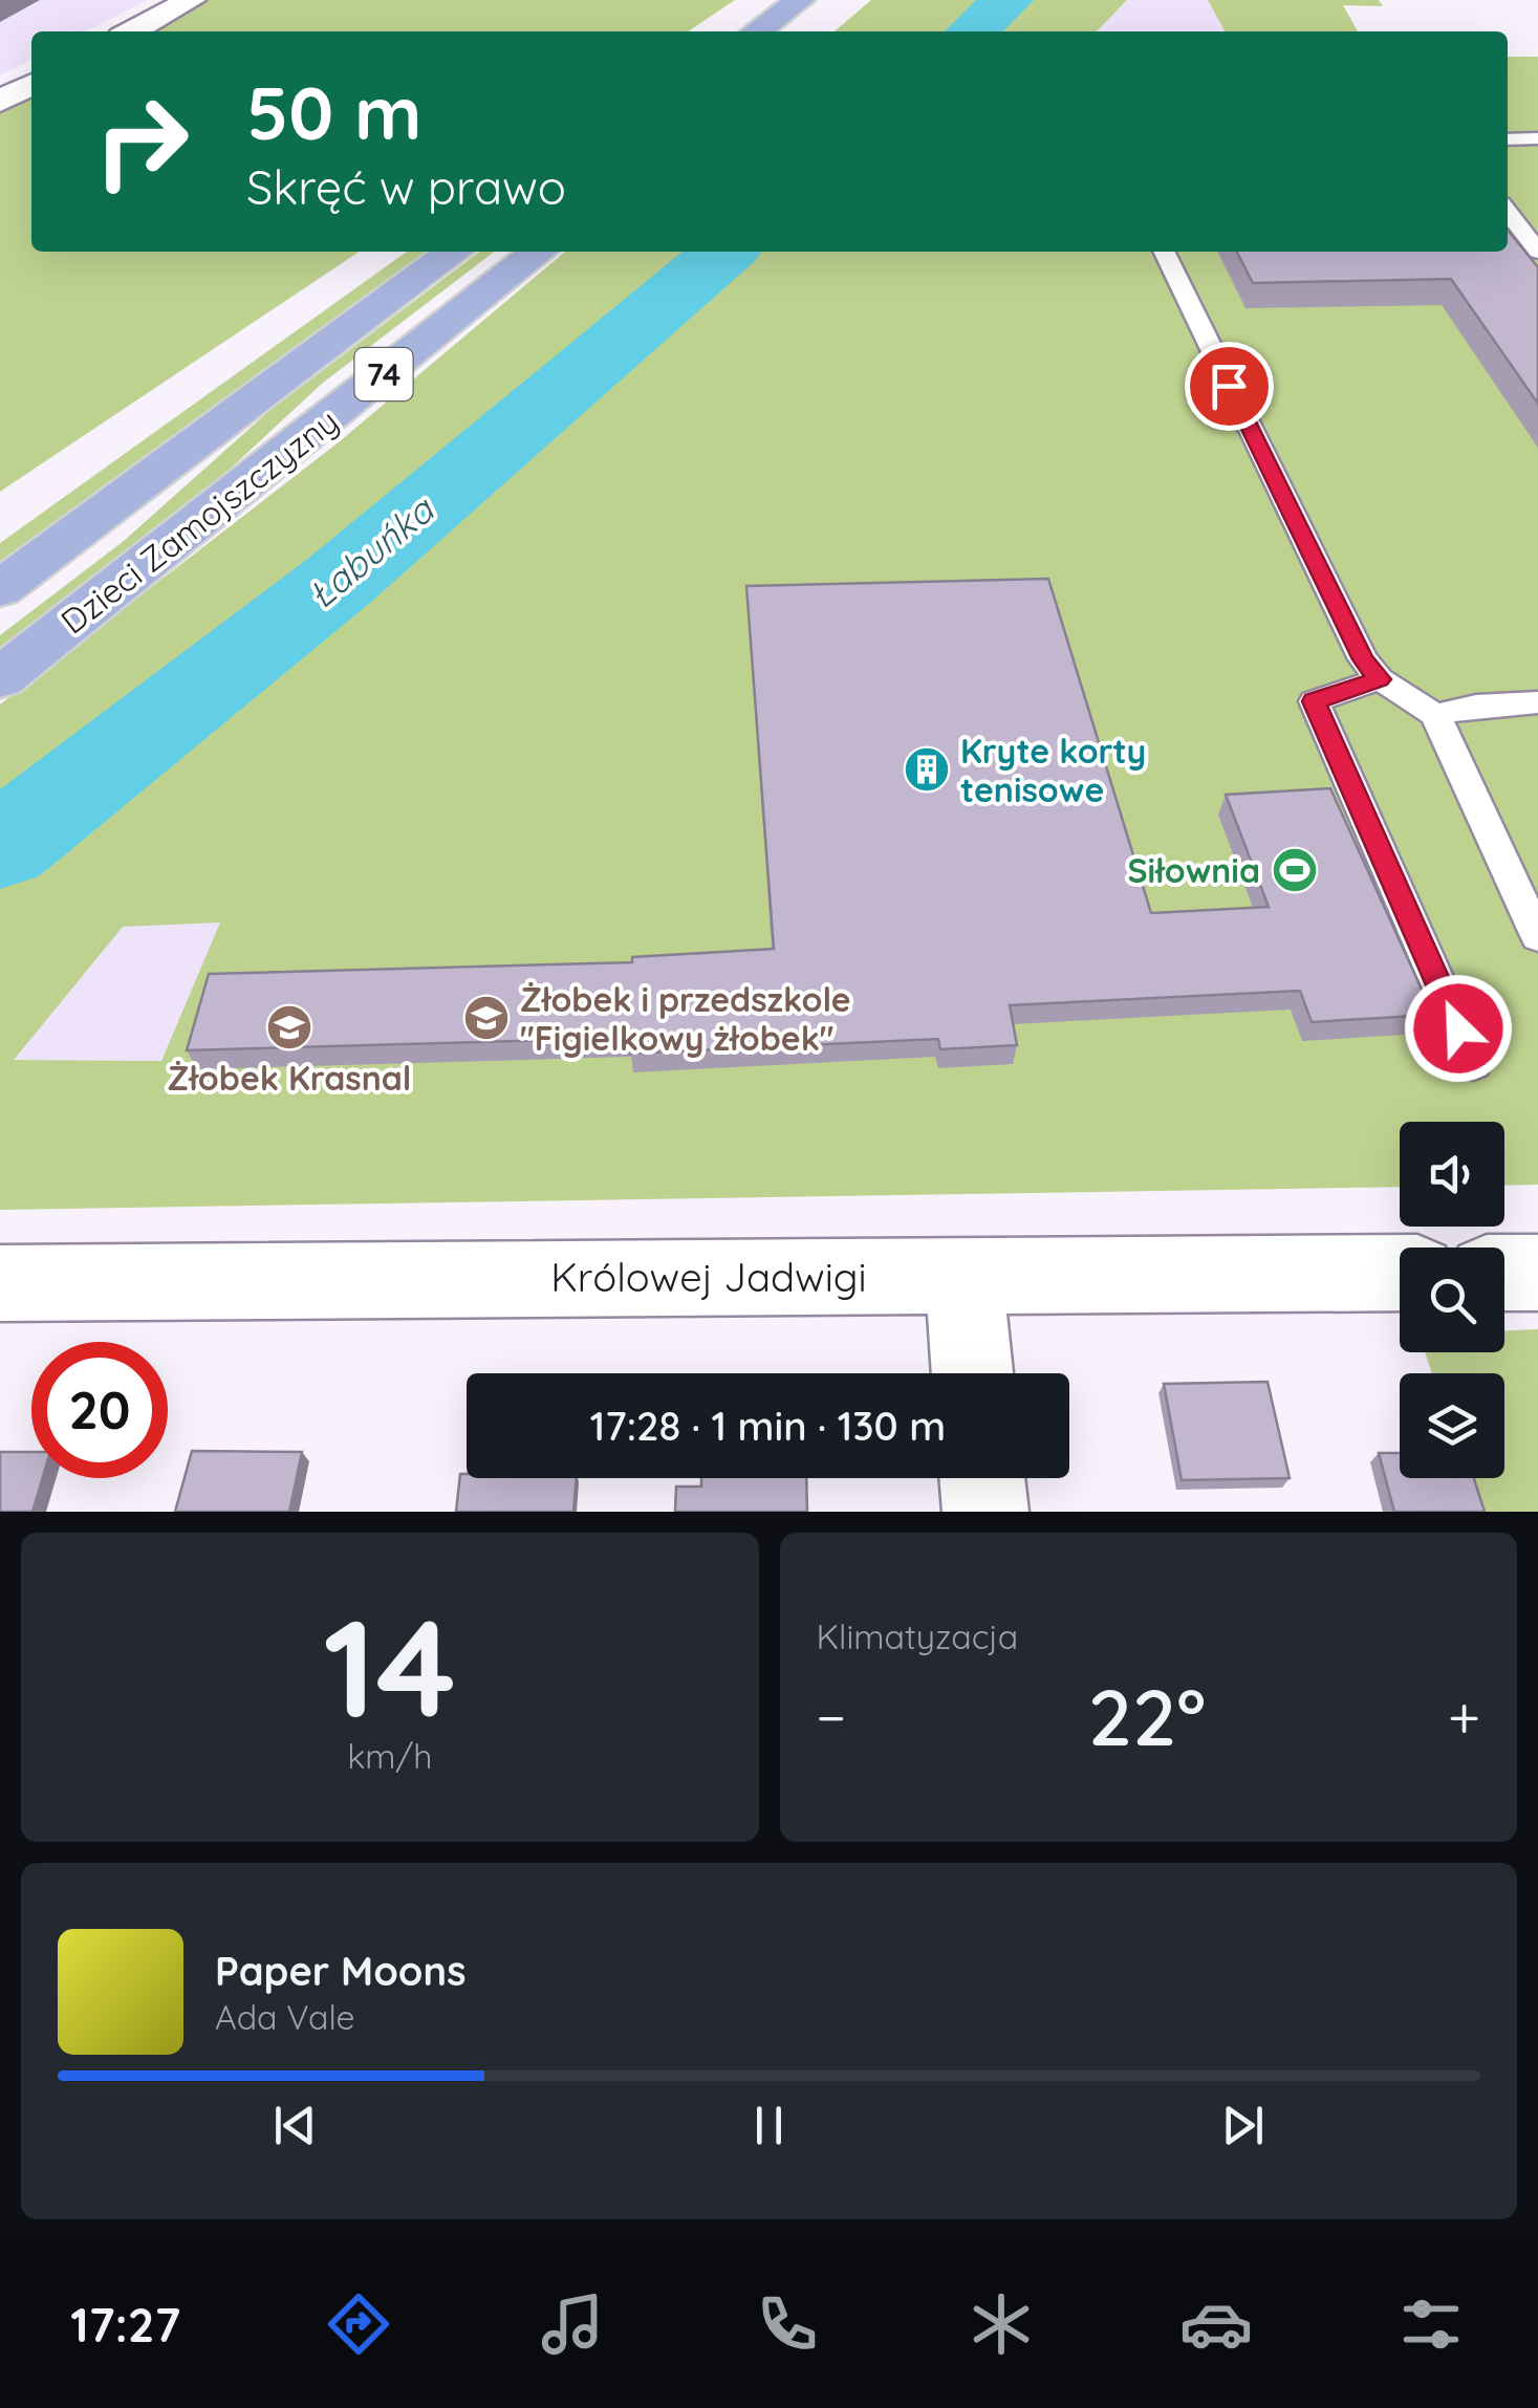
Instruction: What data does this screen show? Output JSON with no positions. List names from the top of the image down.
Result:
{
  "streets": {
    "main road": ["74", "Dzieci Zamojszczyzny"],
    "street": ["Królowej Jadwigi"]
  },
  "water": ["Łabuńka"],
  "places": {
    "building": ["Kryte korty tenisowe"],
    "sports": ["Siłownia"],
    "school or university": ["Żłobek i przedszkole \"Figielkowy żłobek\"", "Żłobek Krasnal"]
  },
  "page": {
    "turn": ["50 m", "Skręć w prawo"],
    "limit": "20",
    "trip": "17:28 · 1 min · 130 m",
    "tile": [
      ["14", "km/h"],
      "Klimatyzacja"
    ],
    "heat": ["−", "22°", "+"],
    "song": ["Paper Moons", "Ada Vale"],
    "tabs": "17:27"
  }
}
